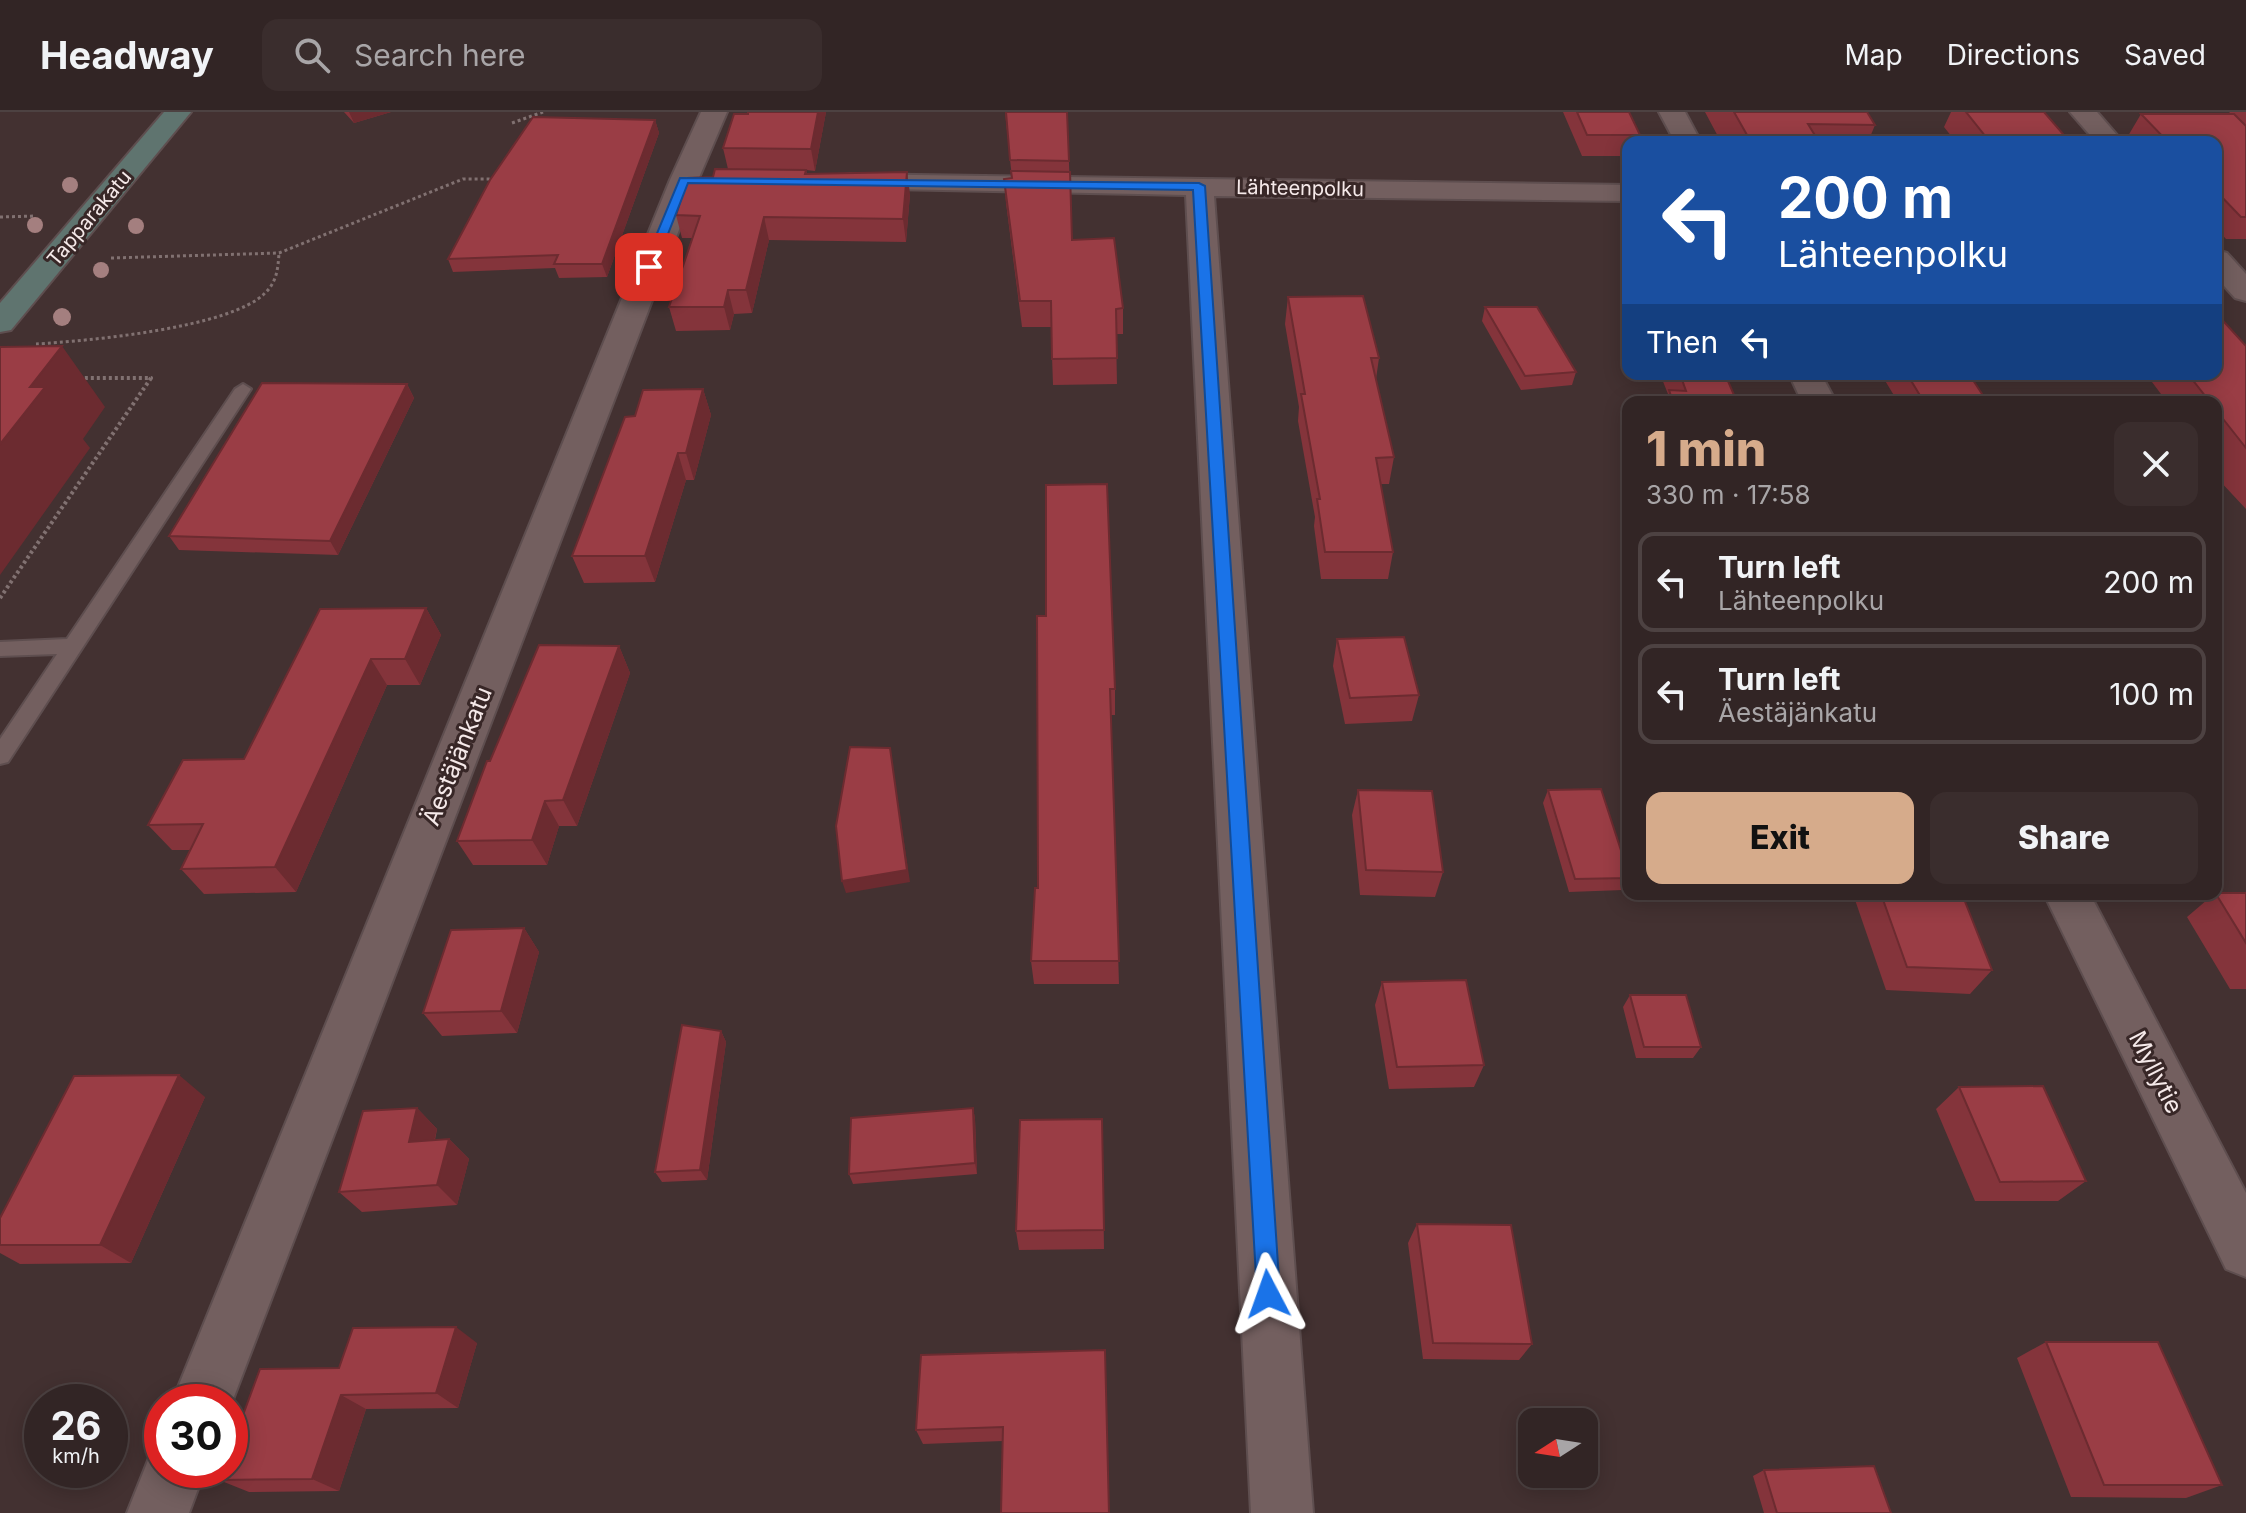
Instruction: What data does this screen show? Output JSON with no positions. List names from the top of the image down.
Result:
{
  "streets": {
    "main road": ["Tapparakatu"],
    "street": ["Lähteenpolku", "Äestäjänkatu", "Myllytie"]
  },
  "north": "left",
  "page": {
    "header": "Headway",
    "search": "Search here",
    "nav": ["Map", "Directions", "Saved"],
    "turn": ["200 m", "Lähteenpolku"],
    "then": "Then",
    "heading": ["1 min", "330 m · 17:58"],
    "list": [
      {
        "name": "Turn left",
        "note": "Lähteenpolku",
        "value": "200 m"
      },
      {
        "name": "Turn left",
        "note": "Äestäjänkatu",
        "value": "100 m"
      }
    ],
    "buttons": ["Exit", "Share"],
    "speed": "26 km/h",
    "limit": "30"
  }
}
